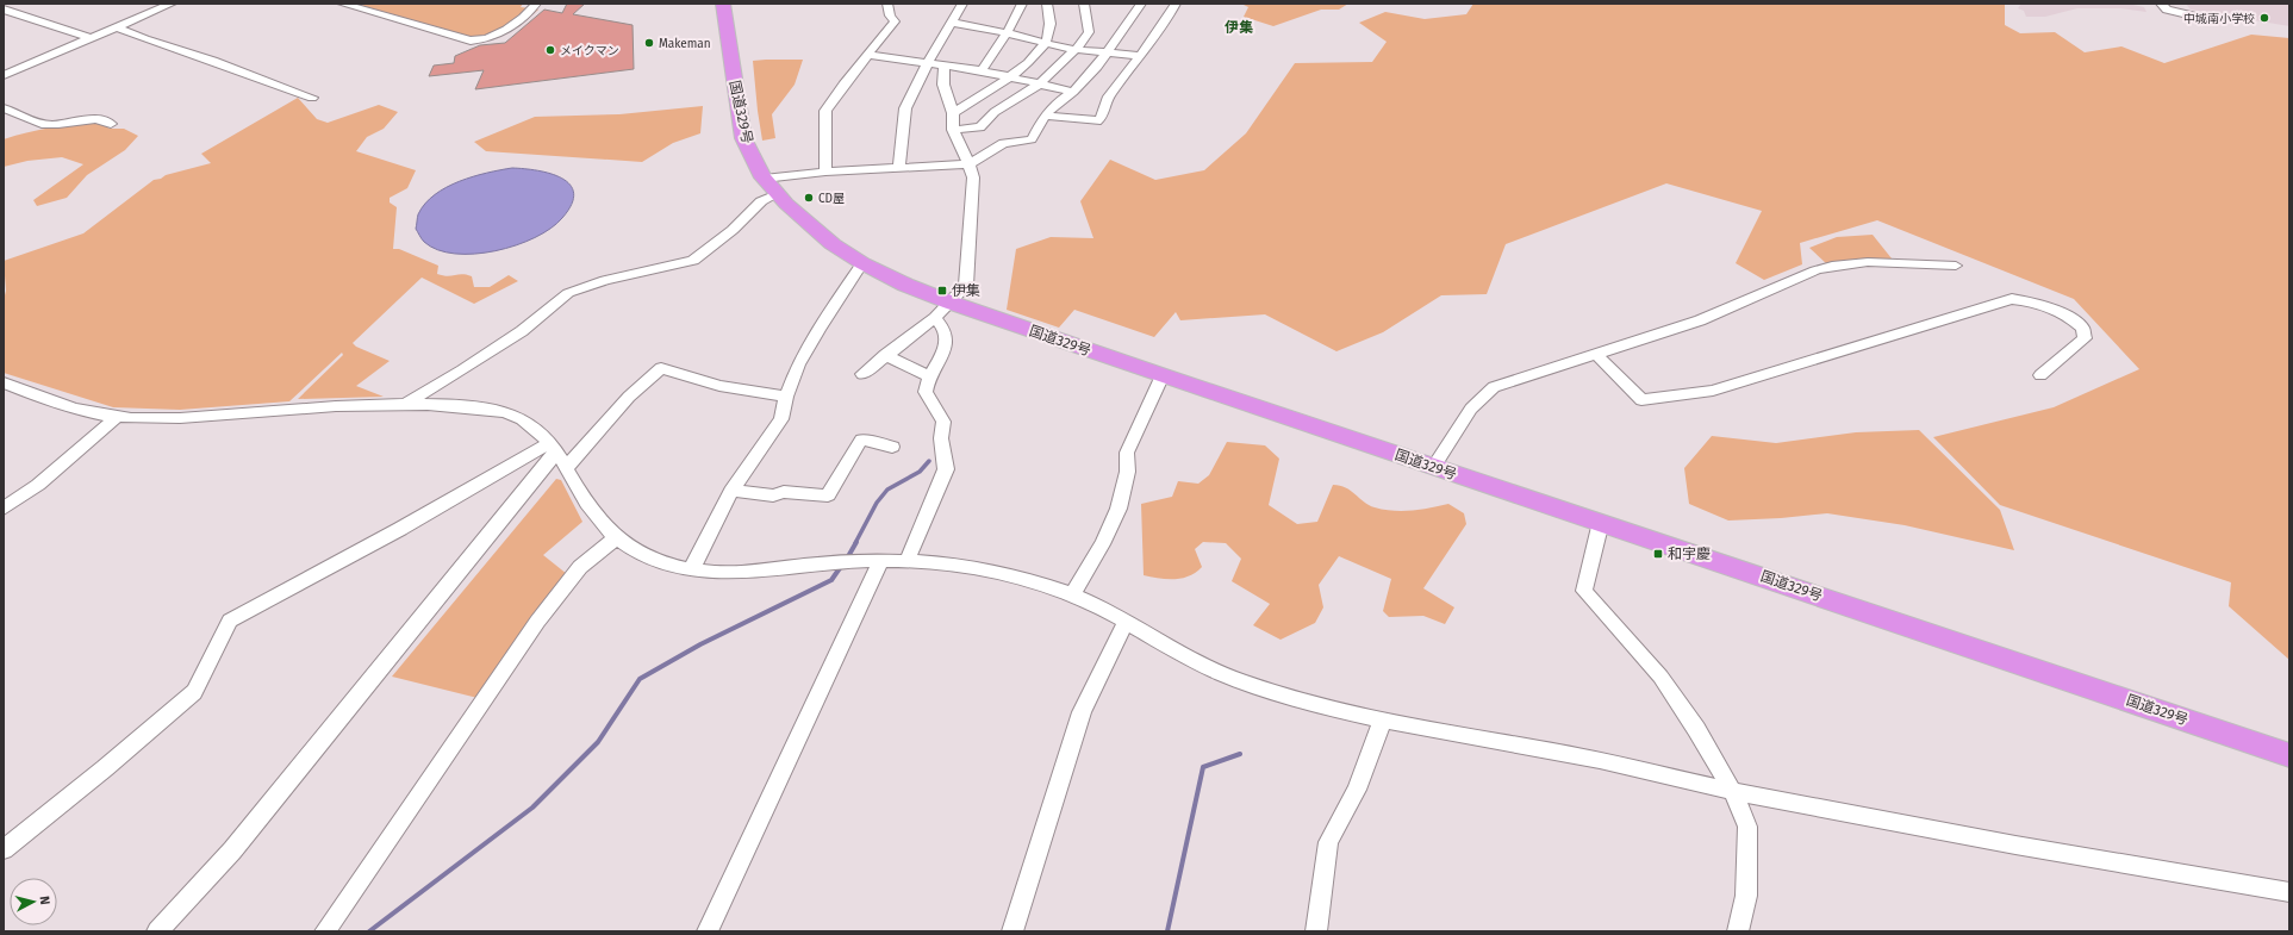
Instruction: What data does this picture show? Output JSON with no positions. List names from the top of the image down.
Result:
{
  "streets": {
    "highway": ["国道329号"]
  },
  "districts": ["伊集"],
  "places": {
    "other": [
      "中城南小学校",
      "Makeman",
      "メイクマン",
      "CD屋"
    ],
    "transit": ["伊集", "和宇慶"]
  },
  "north": "right"
}
